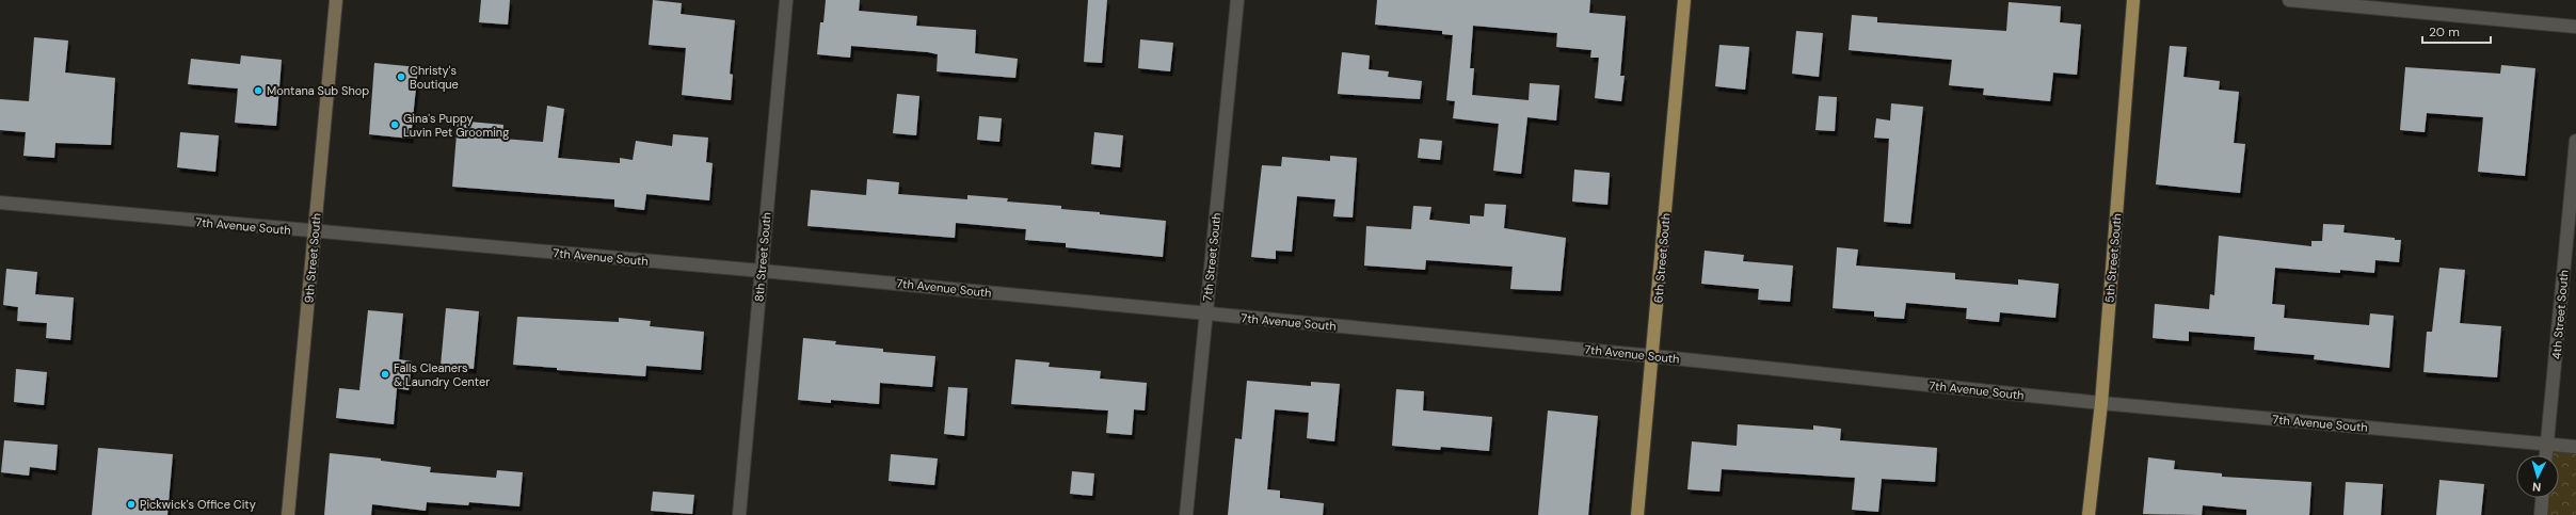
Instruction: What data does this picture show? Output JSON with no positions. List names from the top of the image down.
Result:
{
  "streets": {
    "main road": ["9th Street South", "6th Street South", "5th Street South"],
    "street": [
      "7th Avenue South",
      "8th Street South",
      "7th Street South",
      "4th Street South"
    ]
  },
  "crossings": [
    ["7th Avenue South", "8th Street South"],
    ["7th Avenue South", "7th Street South"],
    ["7th Avenue South", "9th Street South"],
    ["7th Avenue South", "6th Street South"],
    ["7th Avenue South", "5th Street South"],
    ["7th Avenue South", "4th Street South"]
  ],
  "places": [
    "Christy's Boutique",
    "Montana Sub Shop",
    "Gina's Puppy Luvin Pet Grooming",
    "Falls Cleaners & Laundry Center",
    "Pickwick's Office City"
  ],
  "scale_bar": "20 m",
  "north": "bottom"
}
